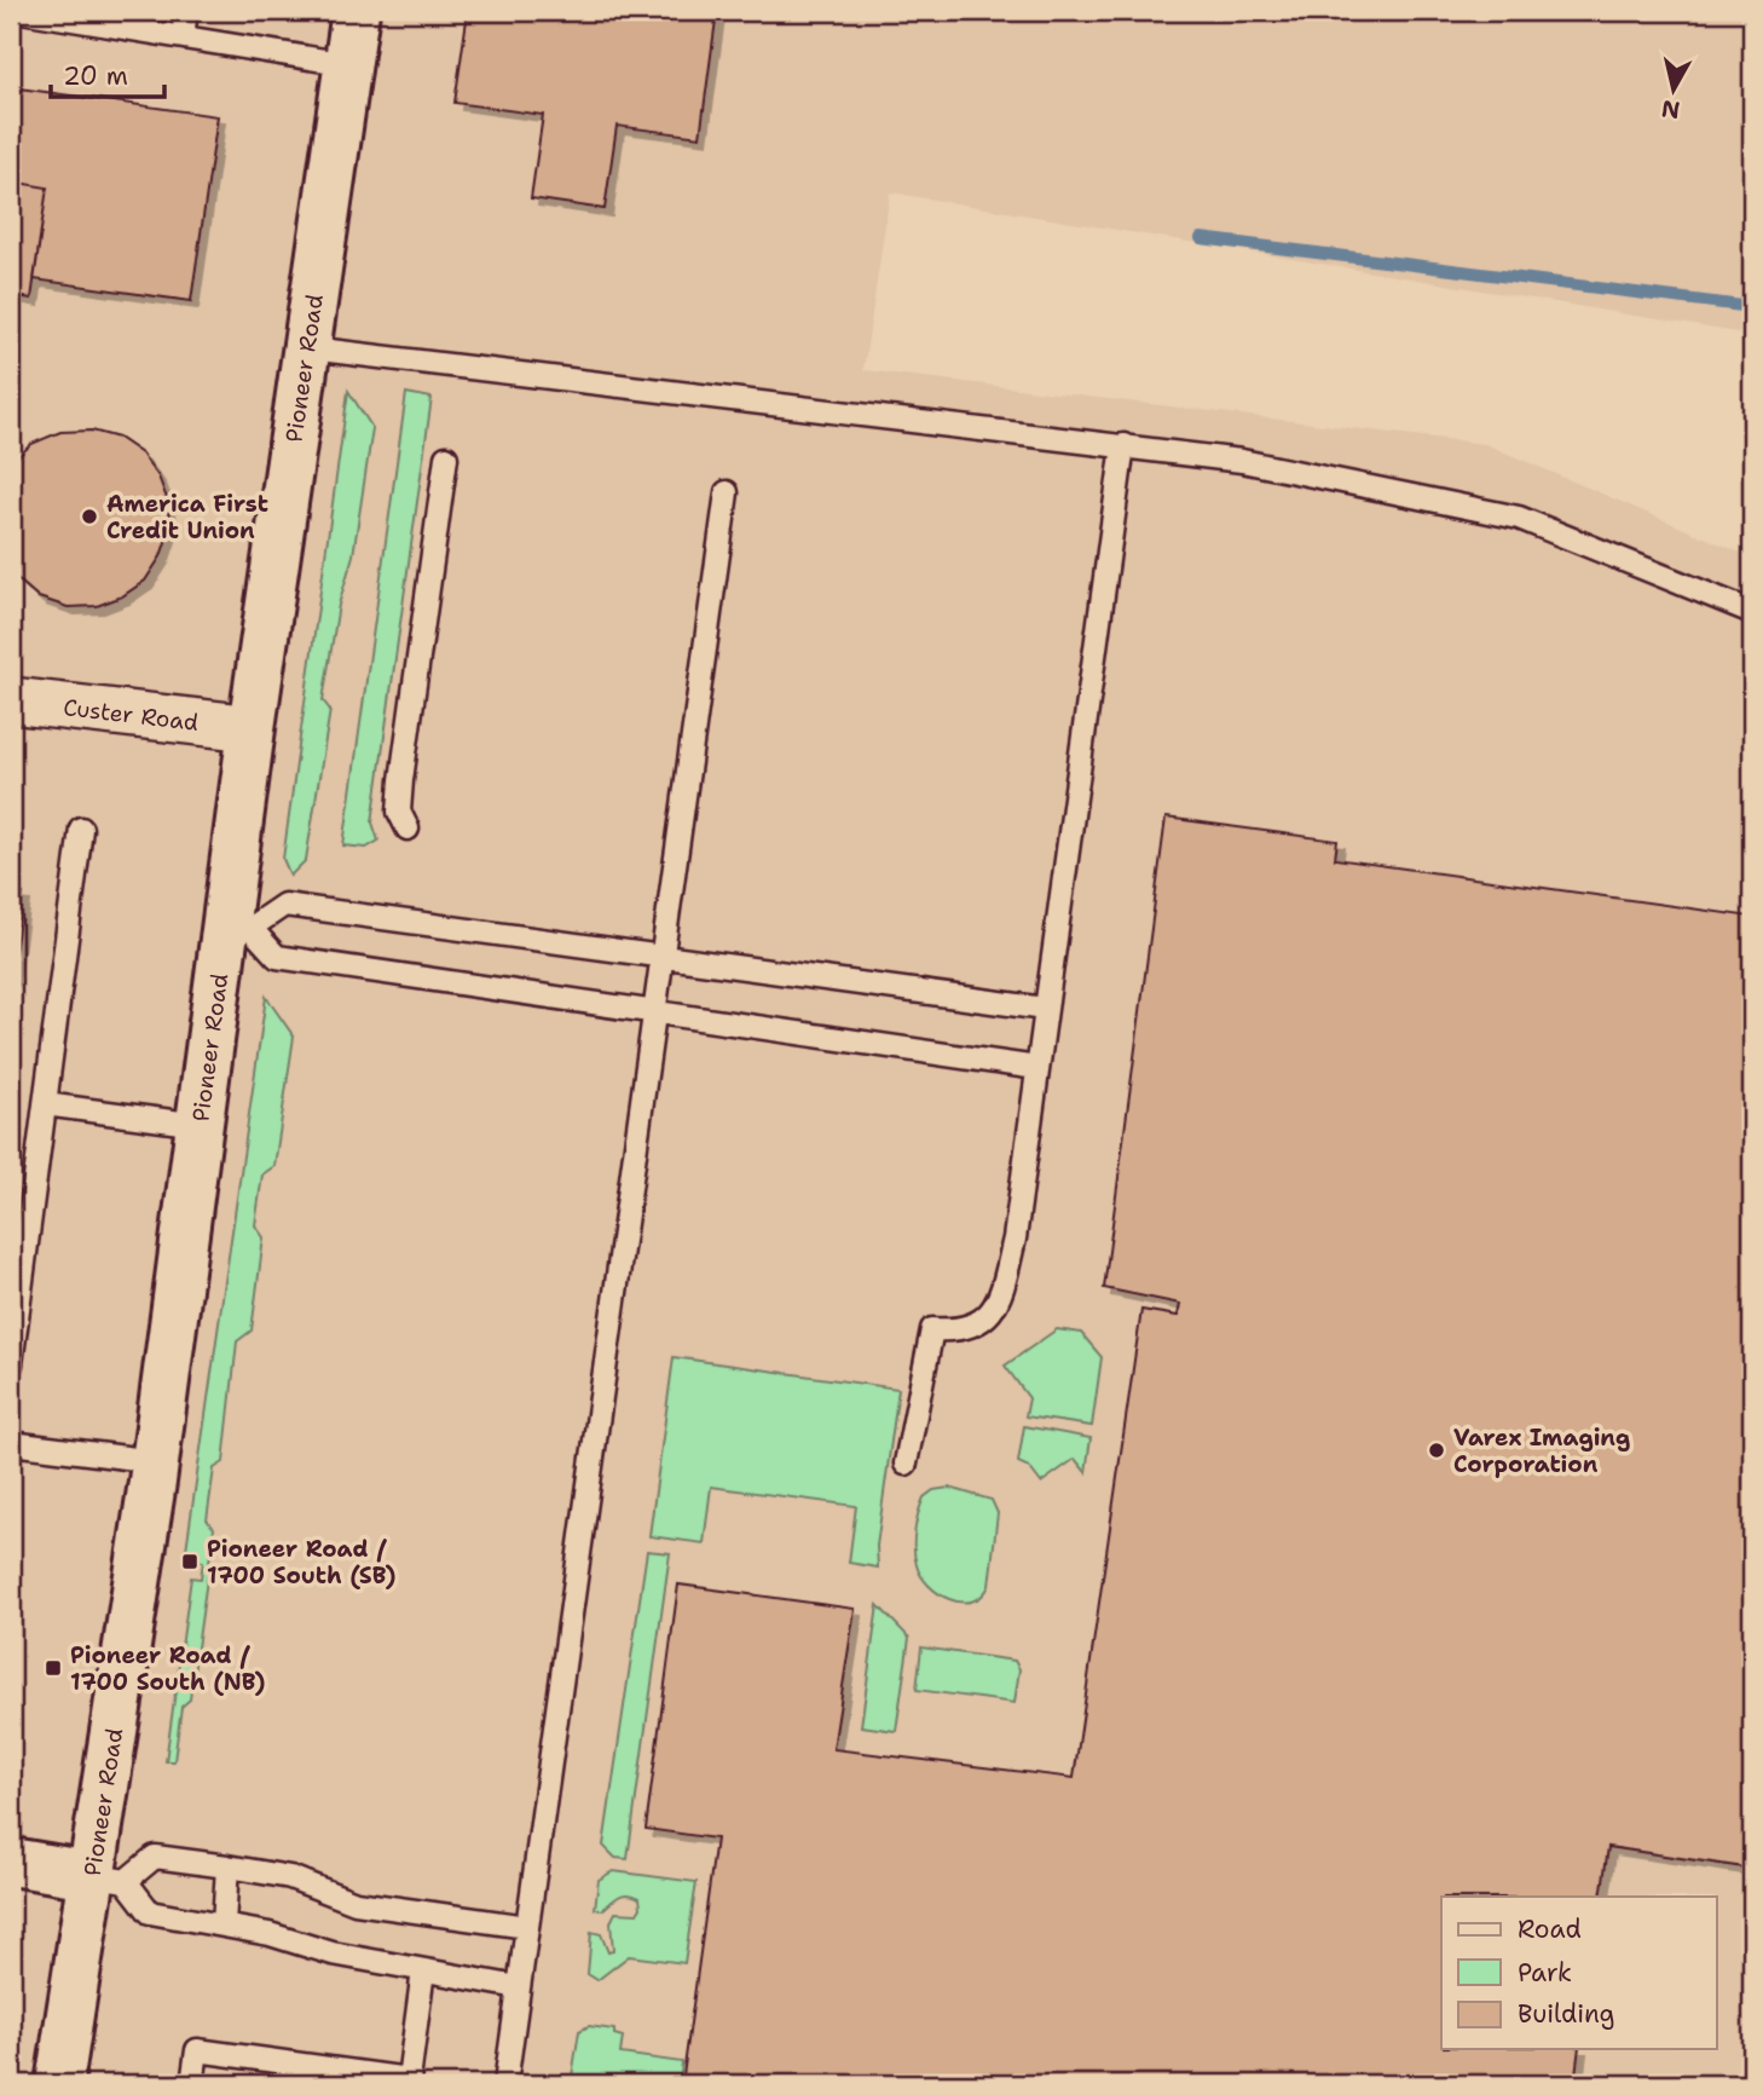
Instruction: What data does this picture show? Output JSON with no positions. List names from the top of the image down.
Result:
{
  "streets": {
    "main road": ["Pioneer Road"],
    "street": ["Custer Road"]
  },
  "crossings": [
    ["Pioneer Road", "Custer Road"]
  ],
  "places": {
    "other": ["America First Credit Union", "Varex Imaging Corporation"],
    "transit": ["Pioneer Road / 1700 South (SB)", "Pioneer Road / 1700 South (NB)"]
  },
  "legend": ["Road", "Park", "Building"],
  "scale_bar": "20 m",
  "north": "bottom"
}
